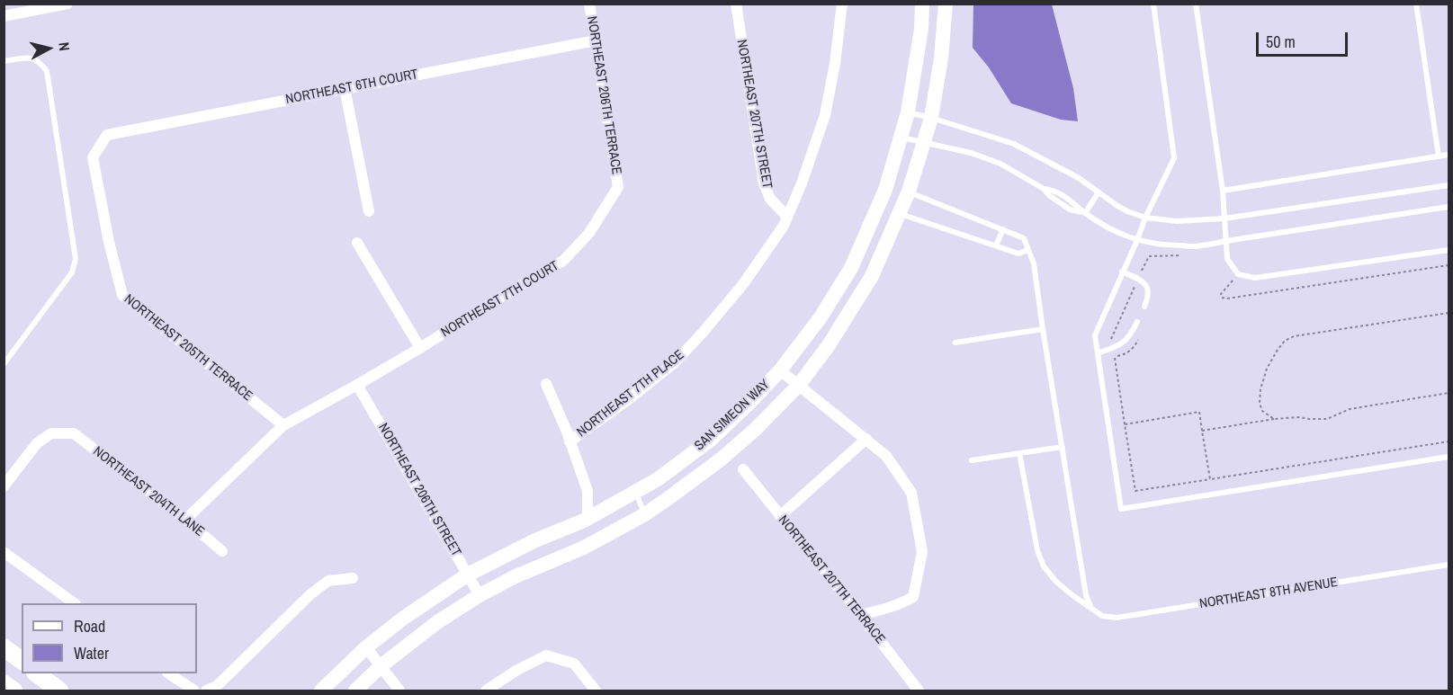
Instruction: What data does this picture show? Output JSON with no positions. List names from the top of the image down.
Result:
{
  "streets": {
    "street": [
      "NORTHEAST 6TH COURT",
      "NORTHEAST 206TH TERRACE",
      "NORTHEAST 207TH STREET",
      "NORTHEAST 7TH COURT",
      "NORTHEAST 205TH TERRACE",
      "NORTHEAST 7TH PLACE",
      "SAN SIMEON WAY",
      "NORTHEAST 206TH STREET",
      "NORTHEAST 204TH LANE",
      "NORTHEAST 207TH TERRACE"
    ],
    "lane": ["NORTHEAST 8TH AVENUE"]
  },
  "crossings": [
    ["NORTHEAST 6TH COURT", "NORTHEAST 206TH TERRACE"],
    ["NORTHEAST 6TH COURT", "NORTHEAST 205TH TERRACE"],
    ["NORTHEAST 206TH TERRACE", "NORTHEAST 7TH COURT"],
    ["NORTHEAST 207TH STREET", "NORTHEAST 7TH PLACE"],
    ["NORTHEAST 7TH COURT", "NORTHEAST 205TH TERRACE"],
    ["NORTHEAST 7TH COURT", "NORTHEAST 206TH STREET"],
    ["SAN SIMEON WAY", "NORTHEAST 206TH STREET"]
  ],
  "legend": ["Road", "Water"],
  "scale_bar": "50 m",
  "north": "right"
}
